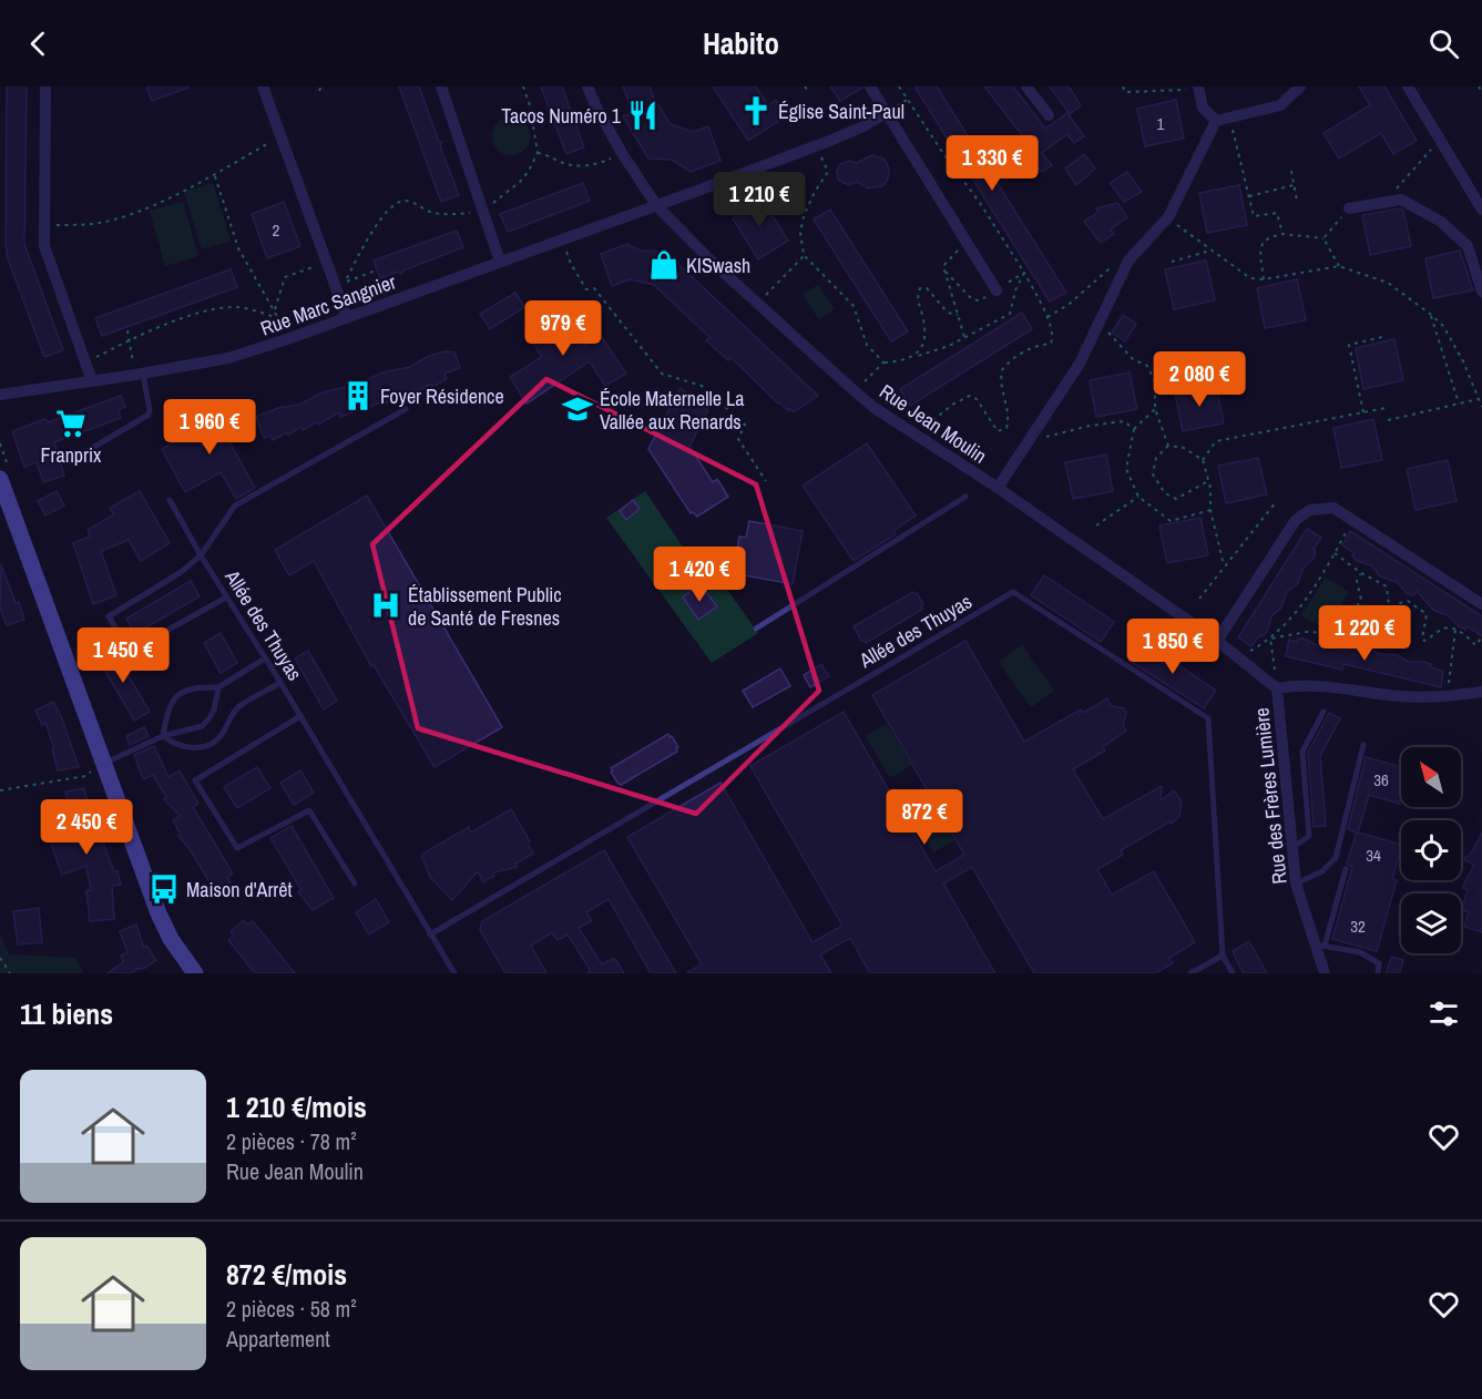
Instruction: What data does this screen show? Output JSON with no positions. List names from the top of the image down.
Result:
{
  "streets": {
    "street": ["Rue Marc Sangnier", "Rue Jean Moulin", "Rue des Frères Lumière"],
    "lane": ["Allée des Thuyas"]
  },
  "crossings": [
    ["Rue Marc Sangnier", "Rue Jean Moulin"],
    ["Rue Jean Moulin", "Rue des Frères Lumière"]
  ],
  "places": {
    "church": ["Église Saint-Paul"],
    "restaurant": ["Tacos Numéro 1"],
    "shop": ["KISwash"],
    "building": ["Foyer Résidence"],
    "school or university": ["École Maternelle La Vallée aux Renards"],
    "supermarket": ["Franprix"],
    "hospital": ["Établissement Public de Santé de Fresnes"],
    "bus stop": ["Maison d'Arrêt"]
  },
  "house_numbers": [
    "1",
    "2",
    "36",
    "34",
    "32"
  ],
  "north": "top left",
  "page": {
    "header": "Habito",
    "price": [
      "1 330 €",
      "1 210 €",
      "979 €",
      "2 080 €",
      "1 960 €",
      "1 420 €",
      "1 220 €",
      "1 850 €",
      "1 450 €",
      "872 €",
      "2 450 €"
    ],
    "heading": "11 biens",
    "list": [
      {
        "name": "1 210 €/mois",
        "note": "2 pièces · 78 m² · Rue Jean Moulin"
      },
      {
        "name": "872 €/mois",
        "note": "2 pièces · 58 m² · Appartement"
      }
    ]
  }
}
